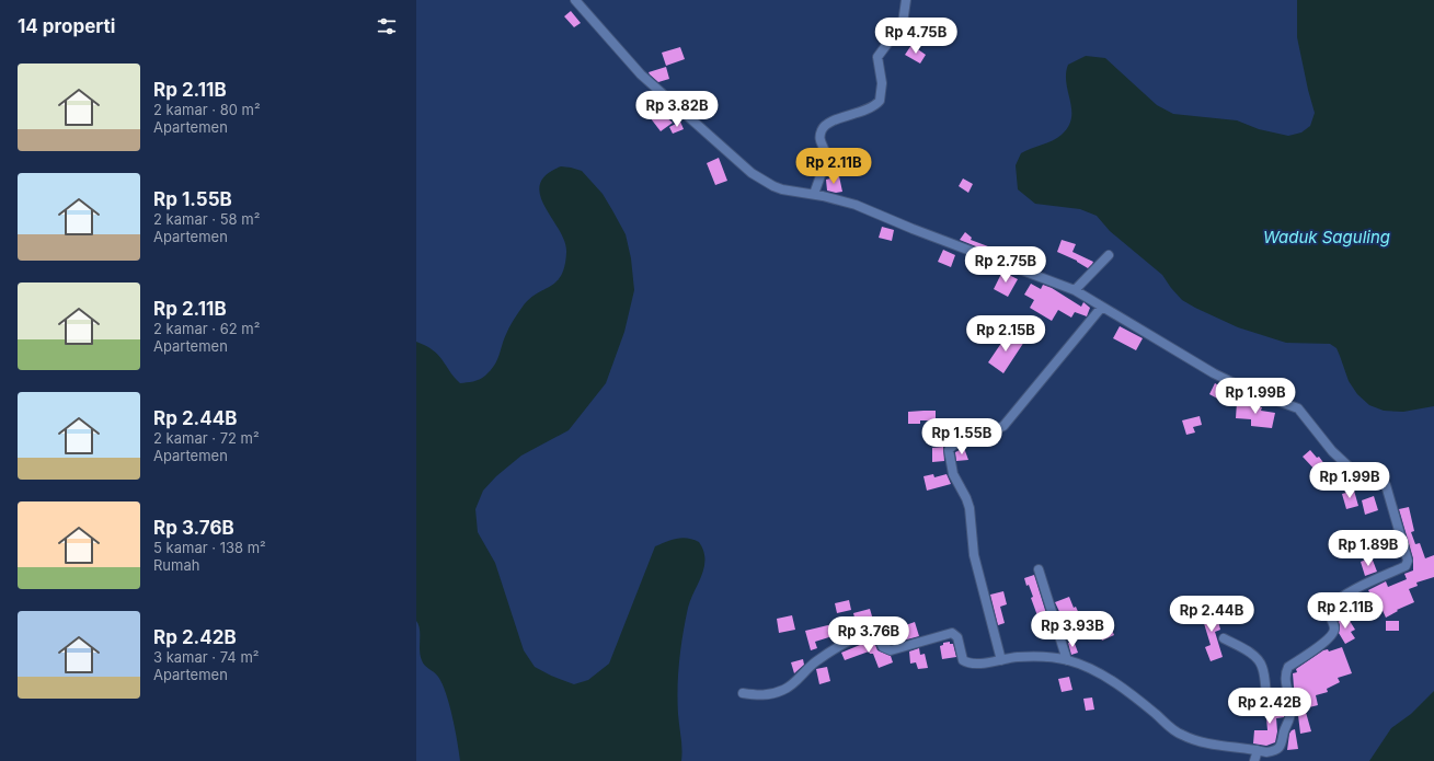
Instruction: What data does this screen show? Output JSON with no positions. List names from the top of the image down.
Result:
{
  "water": ["Waduk Saguling"],
  "page": {
    "heading": "14 properti",
    "price": [
      "Rp 4.75B",
      "Rp 3.82B",
      "Rp 2.11B",
      "Rp 2.75B",
      "Rp 2.15B",
      "Rp 1.99B",
      "Rp 1.55B",
      "Rp 1.99B",
      "Rp 1.89B",
      "Rp 2.11B",
      "Rp 2.44B",
      "Rp 3.93B",
      "Rp 3.76B",
      "Rp 2.42B"
    ],
    "list": [
      {
        "name": "Rp 2.11B",
        "note": "2 kamar · 80 m² · Apartemen"
      },
      {
        "name": "Rp 1.55B",
        "note": "2 kamar · 58 m² · Apartemen"
      },
      {
        "name": "Rp 2.11B",
        "note": "2 kamar · 62 m² · Apartemen"
      },
      {
        "name": "Rp 2.44B",
        "note": "2 kamar · 72 m² · Apartemen"
      },
      {
        "name": "Rp 3.76B",
        "note": "5 kamar · 138 m² · Rumah"
      },
      {
        "name": "Rp 2.42B",
        "note": "3 kamar · 74 m² · Apartemen"
      }
    ]
  }
}
